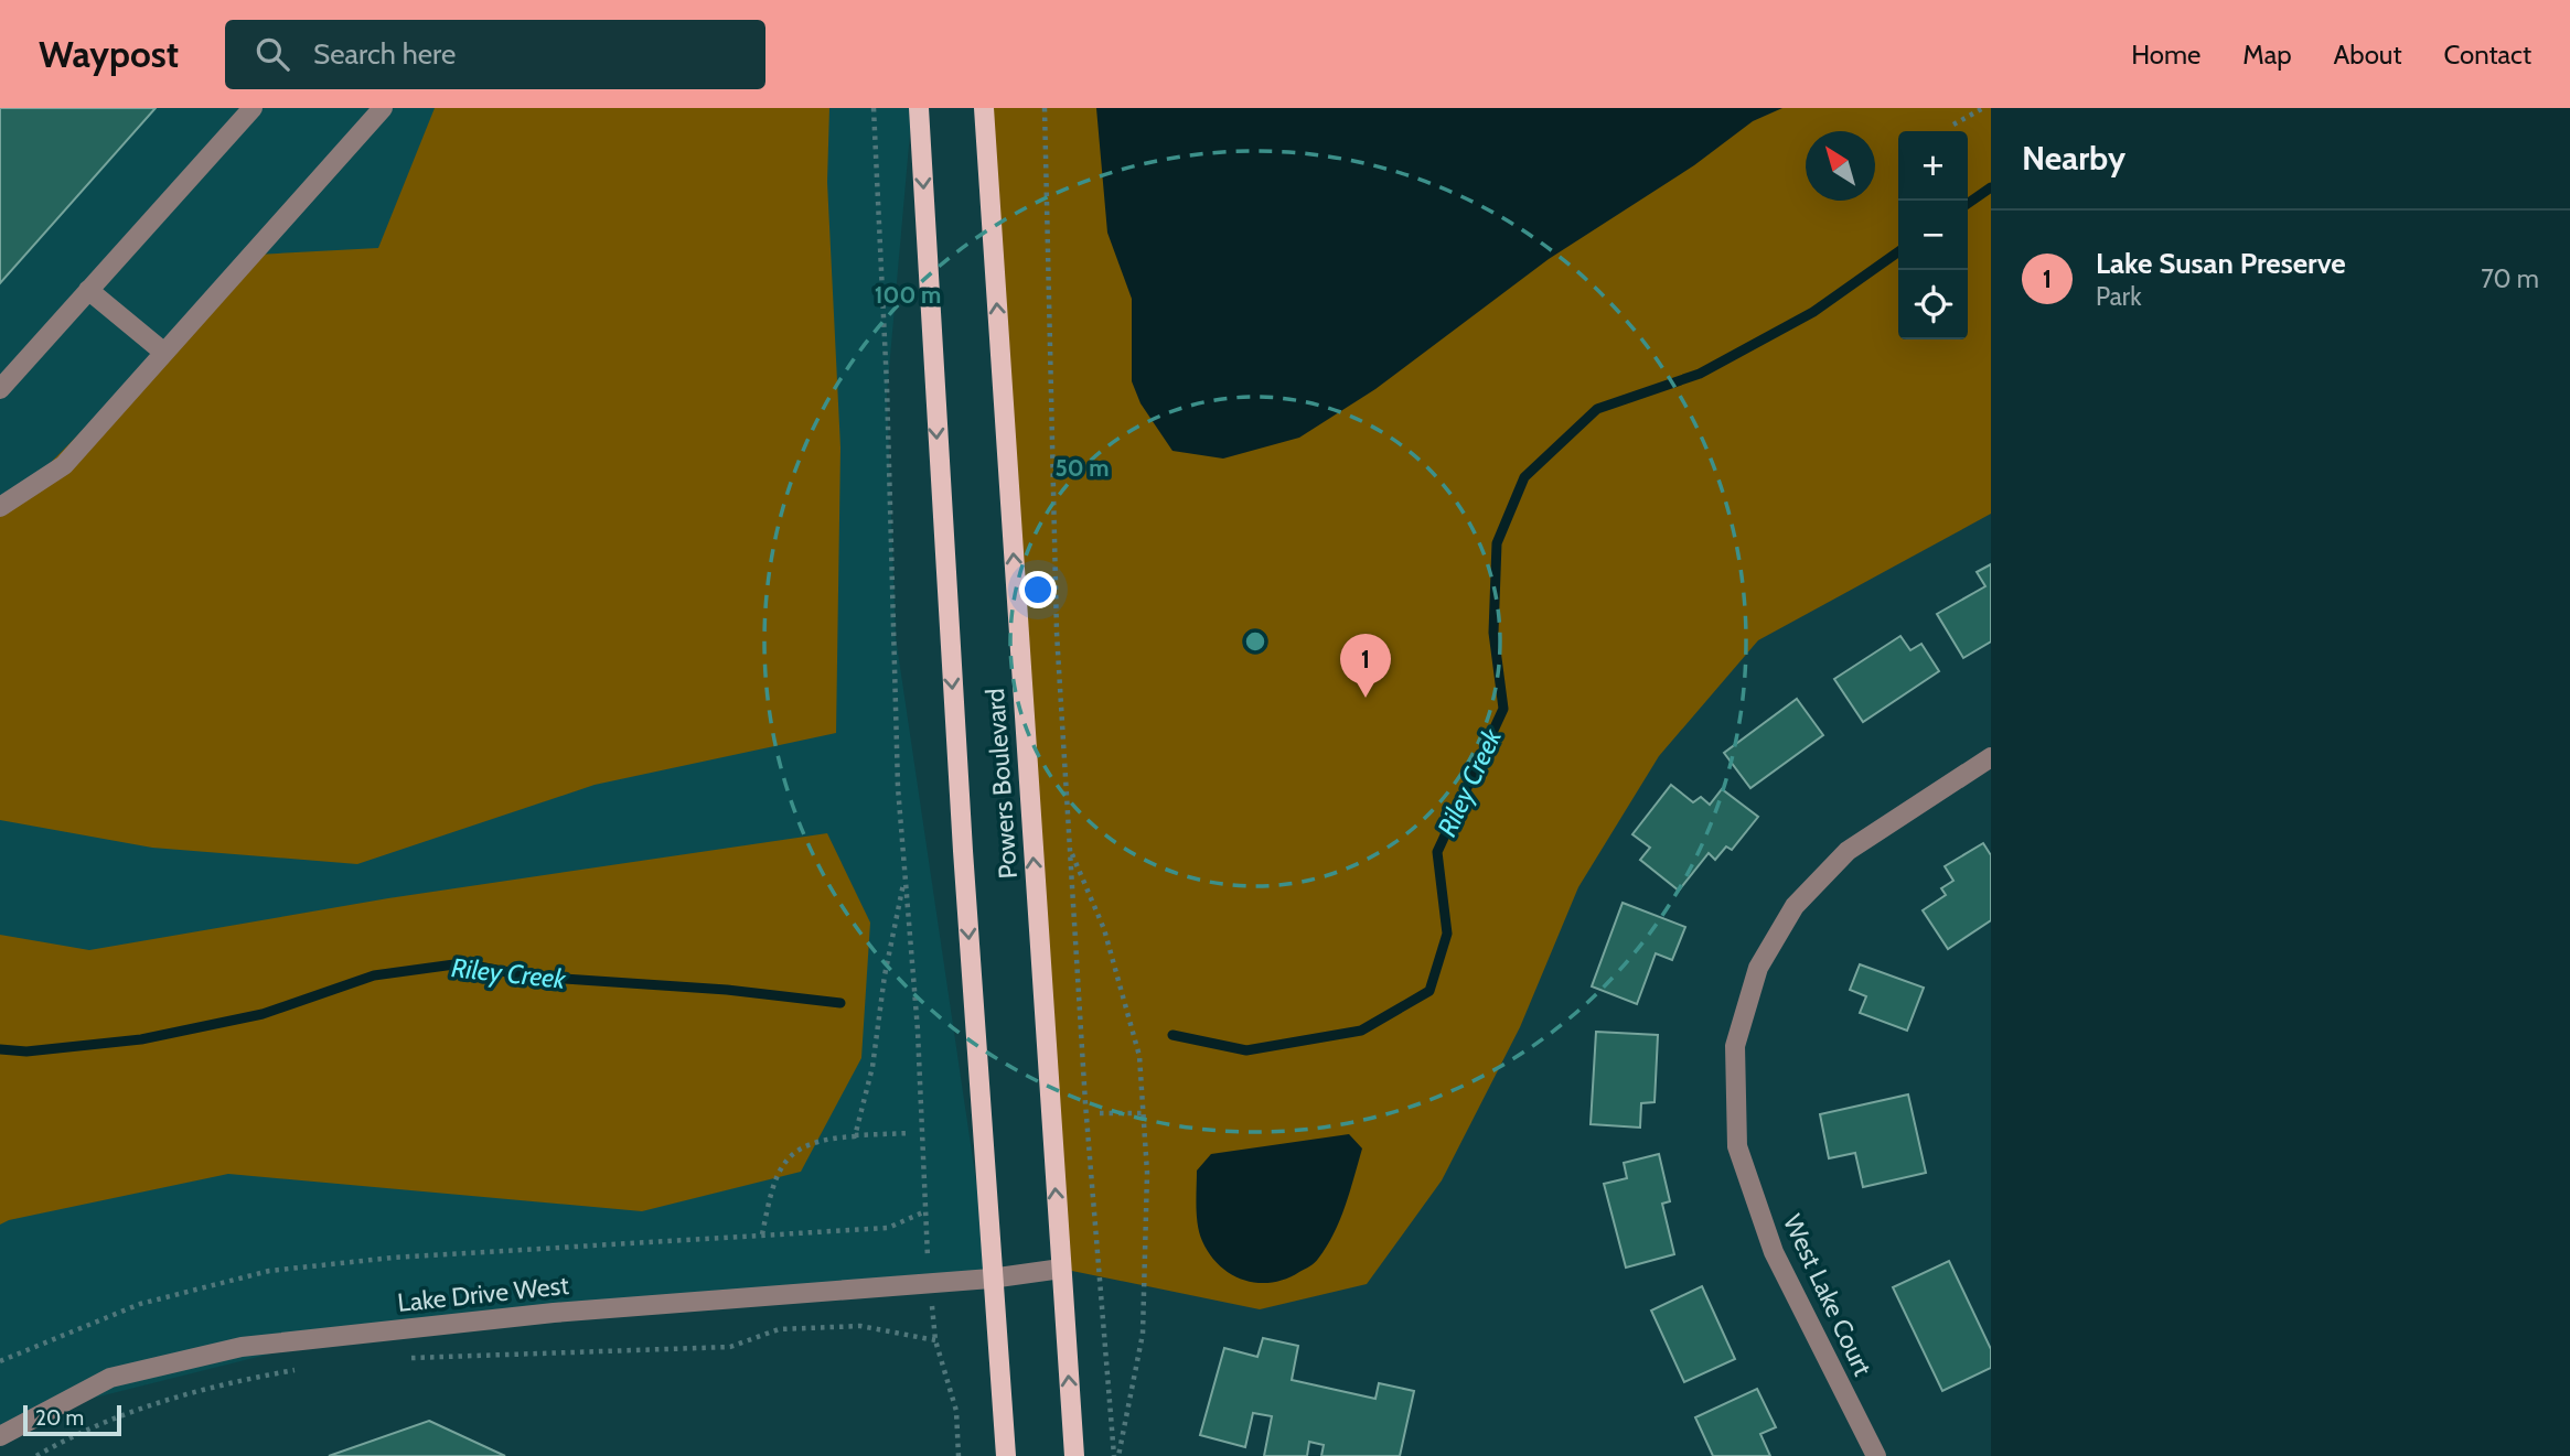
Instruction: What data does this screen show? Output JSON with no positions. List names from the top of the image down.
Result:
{
  "streets": {
    "main road": ["Powers Boulevard"],
    "street": ["Lake Drive West", "West Lake Court"]
  },
  "crossings": [
    ["Powers Boulevard", "Lake Drive West"]
  ],
  "water": ["Riley Creek"],
  "scale_bar": "20 m",
  "north": "top left",
  "page": {
    "header": "Waypost",
    "search": "Search here",
    "nav": [
      "Home",
      "Map",
      "About",
      "Contact"
    ],
    "heading": "Nearby",
    "map_buttons": ["+", "−"],
    "list": [
      {
        "mark": "1",
        "name": "Lake Susan Preserve",
        "note": "Park",
        "value": "70 m"
      }
    ],
    "pins": "1",
    "scale": "20 m"
  },
  "rings": ["100 m", "50 m"]
}
